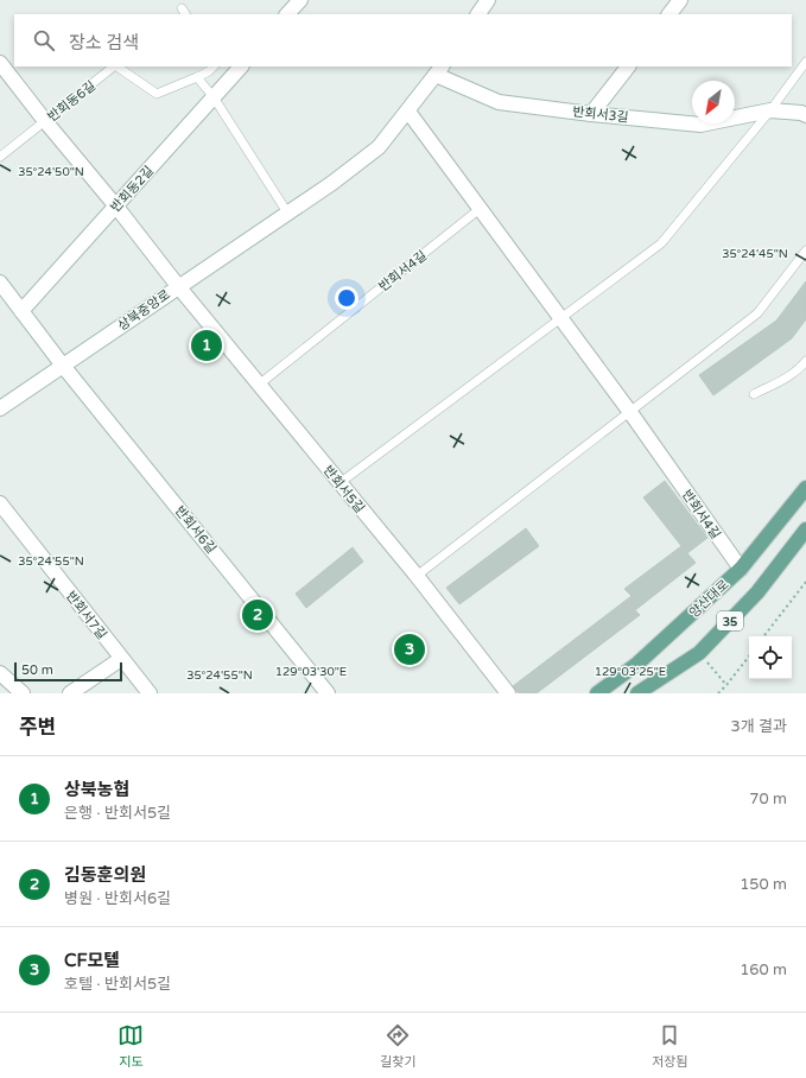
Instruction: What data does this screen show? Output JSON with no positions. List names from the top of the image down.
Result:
{
  "streets": {
    "main road": ["양산대로", "35"],
    "street": [
      "반회서3길",
      "반회동2길",
      "반회서4길",
      "상북중앙로",
      "반회서5길",
      "반회서6길",
      "반회서7길"
    ],
    "lane": ["반회동6길"]
  },
  "crossings": [
    ["반회동6길", "반회서5길"],
    ["반회서3길", "상북중앙로"],
    ["반회동2길", "반회서5길"],
    ["반회서4길", "상북중앙로"],
    ["반회서4길", "반회서5길"],
    ["반회서4길", "양산대로"],
    ["상북중앙로", "반회서5길"],
    ["상북중앙로", "반회서6길"]
  ],
  "scale_bar": "50 m",
  "north": "bottom left",
  "page": {
    "search": "장소 검색",
    "pins": ["1", "2", "3"],
    "scale": "50 m",
    "heading": ["주변", "3개 결과"],
    "list": [
      {
        "mark": "1",
        "name": "상북농협",
        "note": "은행 · 반회서5길",
        "value": "70 m"
      },
      {
        "mark": "2",
        "name": "김동훈의원",
        "note": "병원 · 반회서6길",
        "value": "150 m"
      },
      {
        "mark": "3",
        "name": "CF모텔",
        "note": "호텔 · 반회서5길",
        "value": "160 m"
      }
    ],
    "nav": ["지도", "길찾기", "저장됨"]
  },
  "coordinates": [
    "35°24'50\"N",
    "35°24'45\"N",
    "35°24'55\"N",
    "129°03'30\"E",
    "129°03'25\"E"
  ]
}
